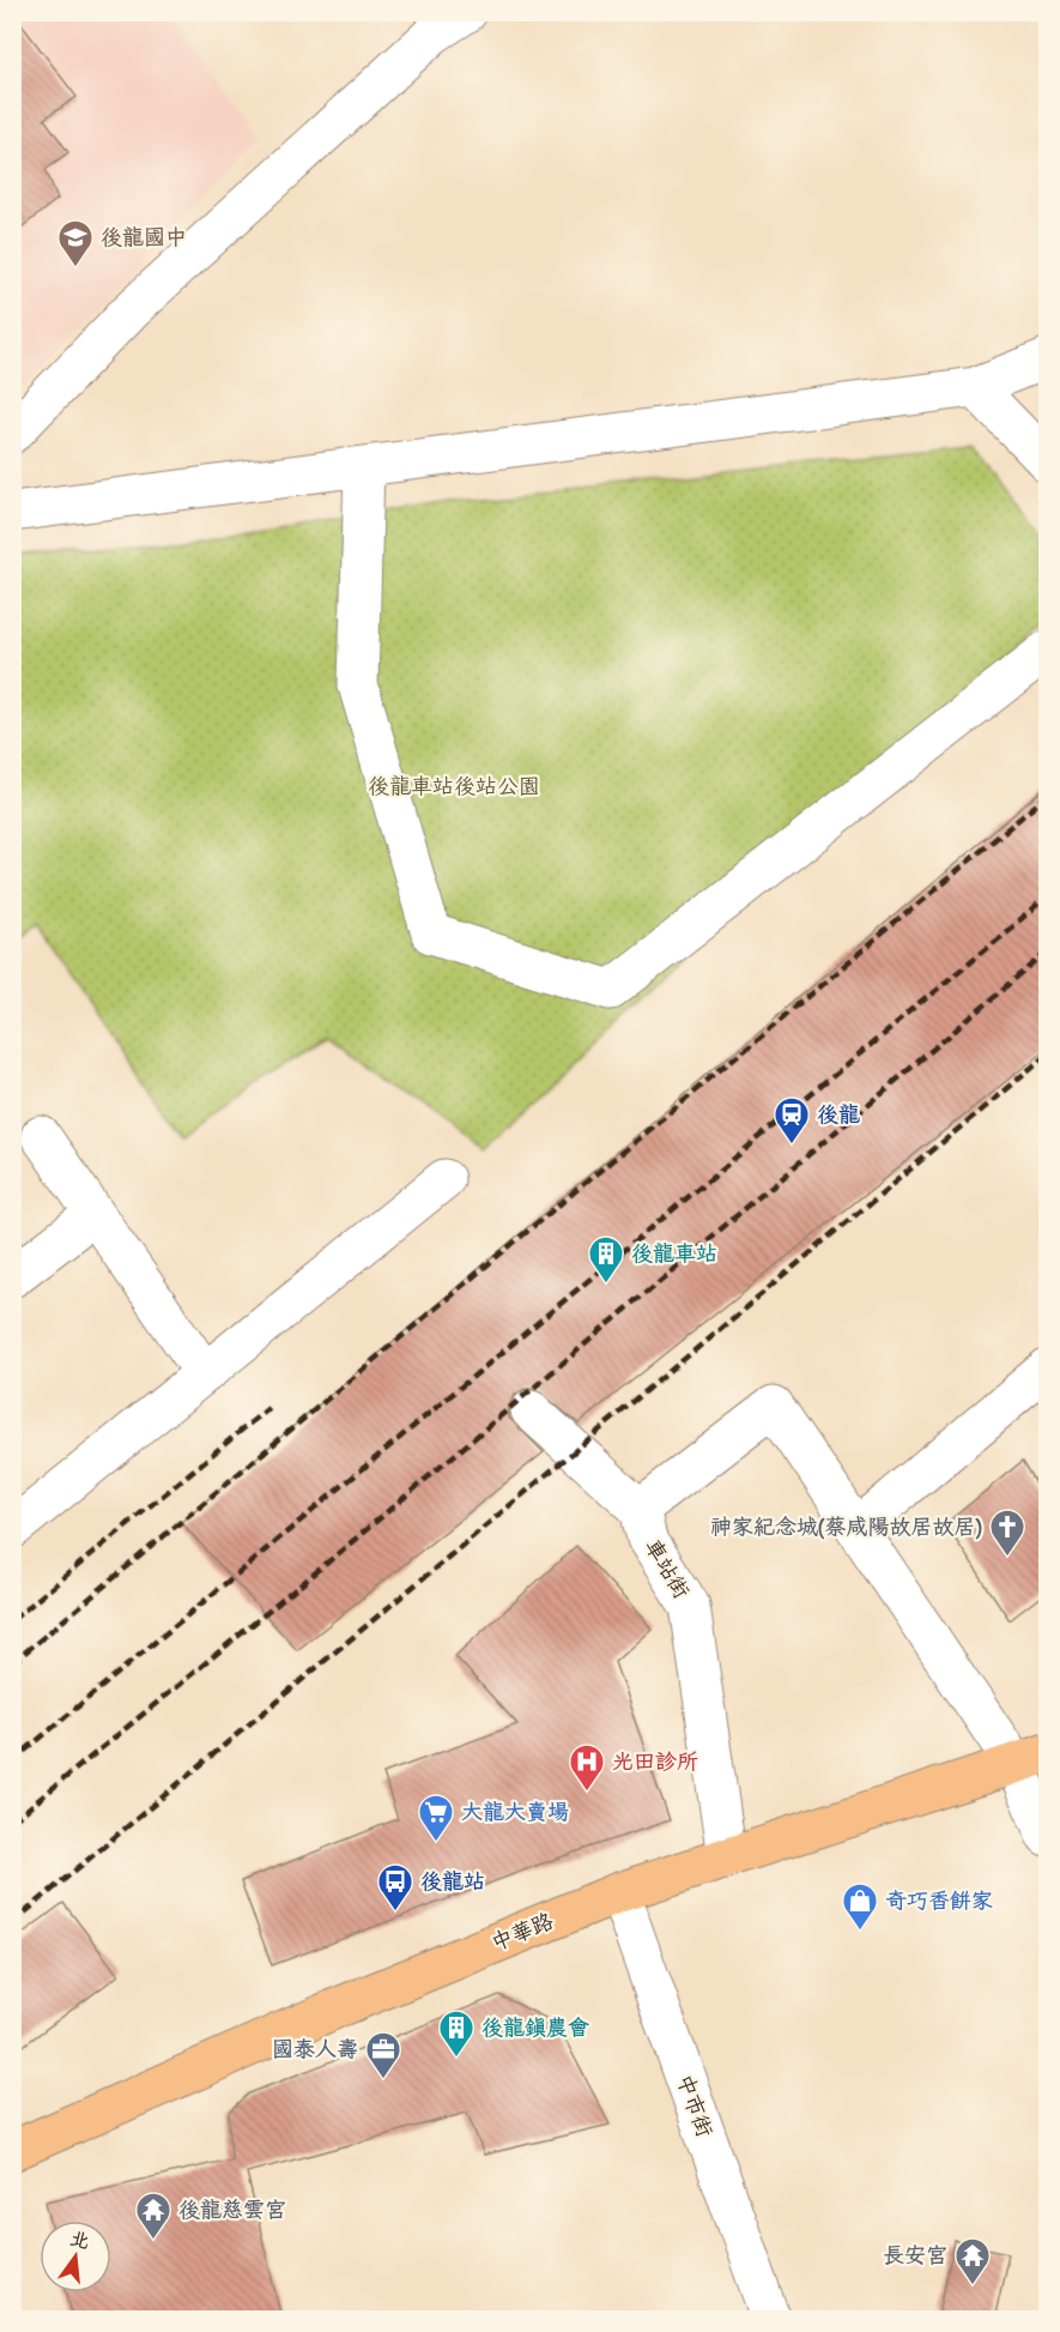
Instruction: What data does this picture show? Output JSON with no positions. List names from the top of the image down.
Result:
{
  "streets": {
    "main road": ["中華路"],
    "street": ["車站街", "中市街"]
  },
  "crossings": [
    ["車站街", "中華路"],
    ["中華路", "中市街"]
  ],
  "parks": ["後龍車站後站公園"],
  "places": {
    "school or university": ["後龍國中"],
    "station": ["後龍"],
    "building": ["後龍車站", "後龍鎮農會"],
    "church": ["神家紀念城(蔡咸陽故居故居)"],
    "hospital": ["光田診所"],
    "supermarket": ["大龍大賣場"],
    "bus stop": ["後龍站"],
    "shop": ["奇巧香餅家"],
    "office": ["國泰人壽"],
    "temple": ["後龍慈雲宮", "長安宮"]
  },
  "north": "top"
}
